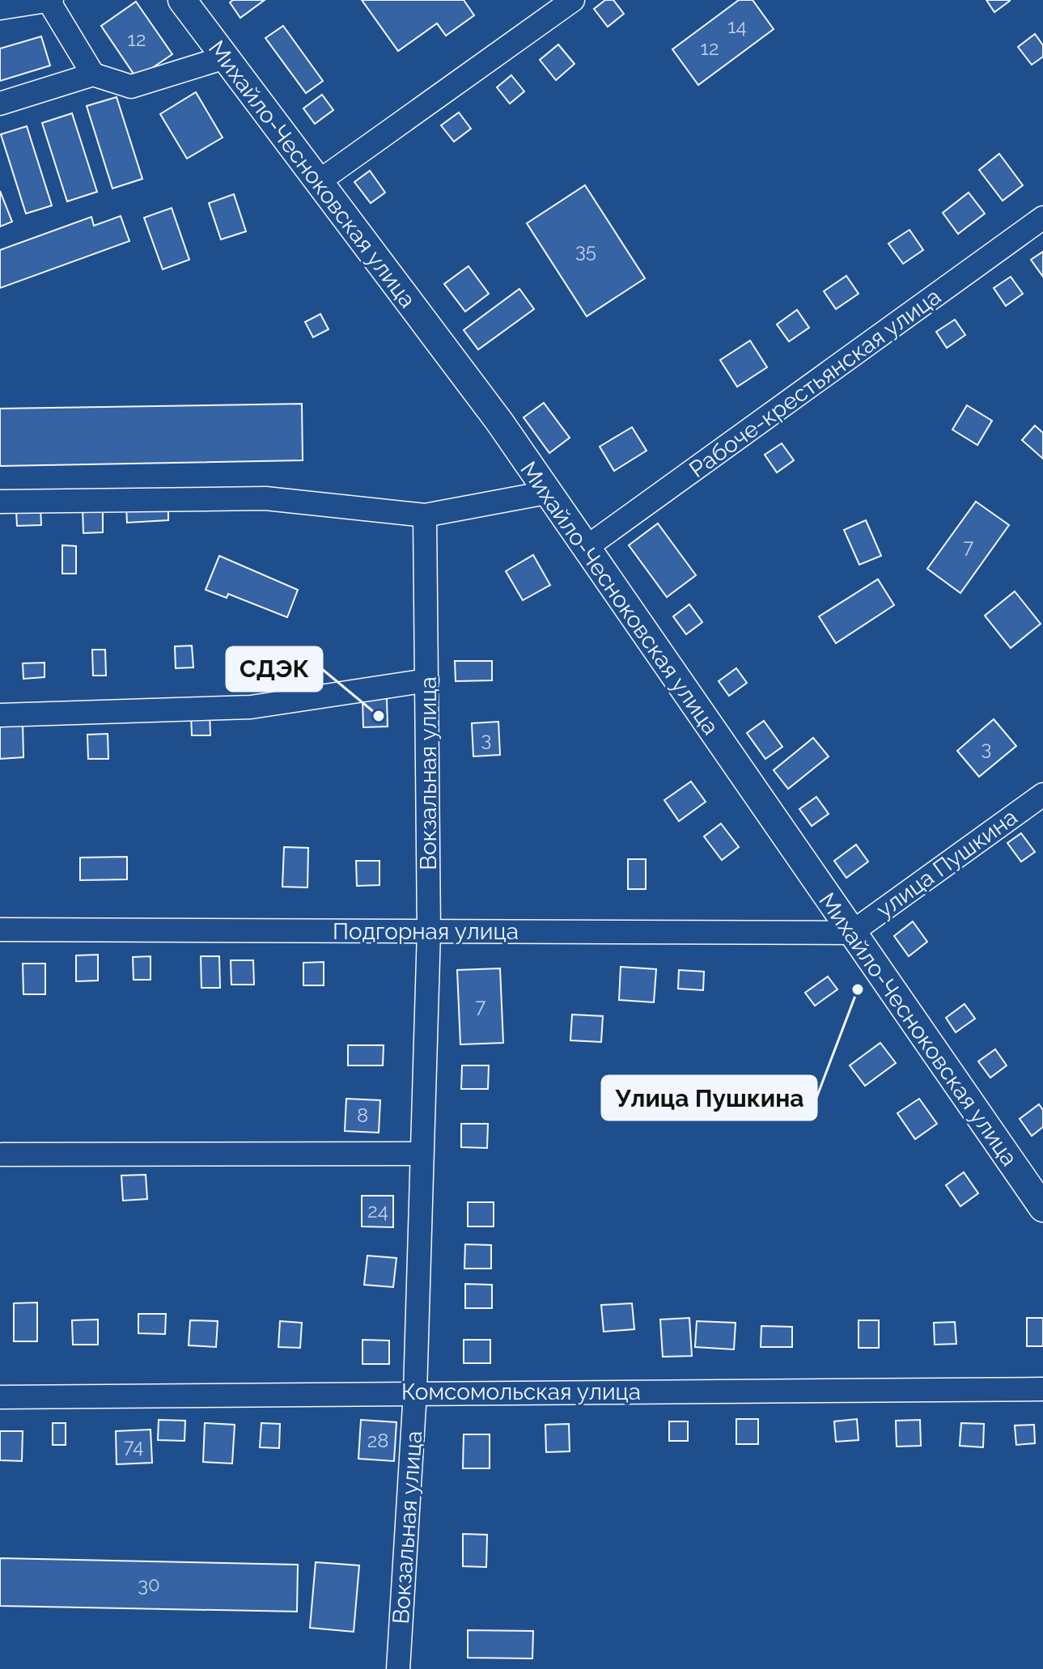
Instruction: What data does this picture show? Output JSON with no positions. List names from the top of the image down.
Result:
{
  "streets": {
    "main road": ["Михайло-Чесноковская улица"],
    "street": [
      "Рабоче-крестьянская улица",
      "Вокзальная улица",
      "улица Пушкина",
      "Подгорная улица",
      "Комсомольская улица"
    ]
  },
  "crossings": [
    ["Михайло-Чесноковская улица", "Рабоче-крестьянская улица"],
    ["Михайло-Чесноковская улица", "улица Пушкина"],
    ["Михайло-Чесноковская улица", "Подгорная улица"],
    ["Вокзальная улица", "Подгорная улица"],
    ["Вокзальная улица", "Комсомольская улица"],
    ["улица Пушкина", "Подгорная улица"]
  ],
  "places": ["СДЭК", "Улица Пушкина"],
  "house_numbers": [
    "14",
    "12",
    "12",
    "35",
    "7",
    "3",
    "3",
    "7",
    "8",
    "24",
    "28",
    "74",
    "30"
  ]
}
